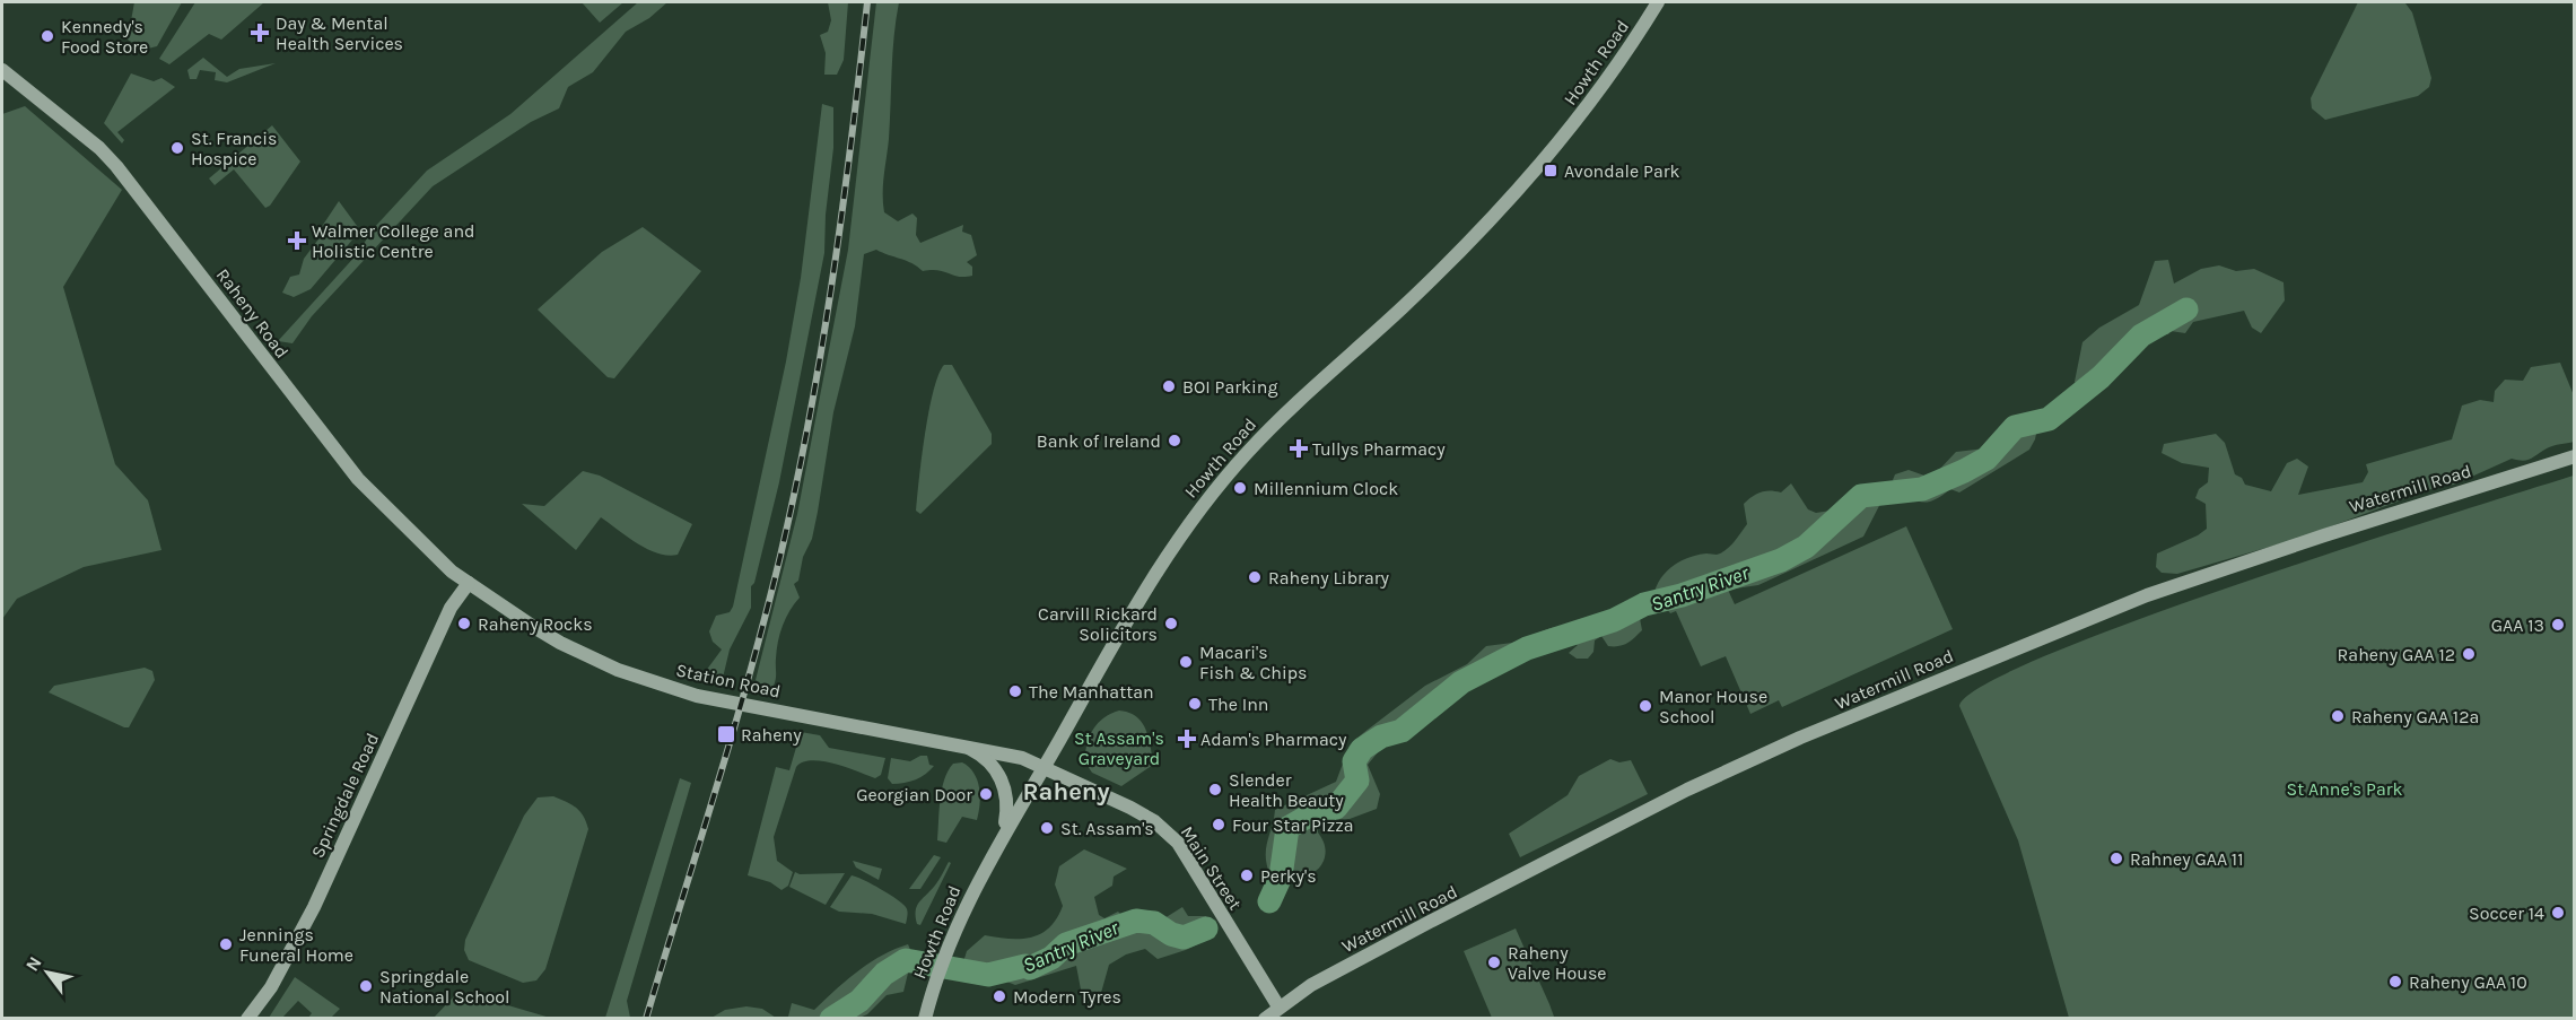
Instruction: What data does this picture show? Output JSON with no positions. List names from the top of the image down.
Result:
{
  "streets": {
    "main road": [
      "Howth Road",
      "Raheny Road",
      "Watermill Road",
      "Station Road",
      "Springdale Road",
      "Main Street"
    ]
  },
  "crossings": [
    ["Howth Road", "Station Road"],
    ["Howth Road", "Main Street"],
    ["Raheny Road", "Station Road"],
    ["Raheny Road", "Springdale Road"],
    ["Watermill Road", "Main Street"],
    ["Station Road", "Springdale Road"],
    ["Station Road", "Main Street"]
  ],
  "districts": ["Raheny"],
  "water": ["Santry River"],
  "parks": ["St Assam's Graveyard", "St Anne's Park"],
  "places": {
    "health": [
      "Day & Mental Health Services",
      "Walmer College and Holistic Centre",
      "Tullys Pharmacy",
      "Adam's Pharmacy"
    ],
    "other": [
      "Kennedy's Food Store",
      "St. Francis Hospice",
      "BOI Parking",
      "Bank of Ireland",
      "Millennium Clock",
      "Raheny Library",
      "Raheny Rocks",
      "Carvill Rickard Solicitors",
      "GAA 13",
      "Raheny GAA 12",
      "Macari's Fish & Chips",
      "The Manhattan",
      "The Inn",
      "Manor House School",
      "Raheny GAA 12a",
      "Slender Health Beauty",
      "Georgian Door",
      "Four Star Pizza",
      "St. Assam's",
      "Rahney GAA 11",
      "Perky's",
      "Soccer 14",
      "Jennings Funeral Home",
      "Raheny Valve House",
      "Raheny GAA 10",
      "Springdale National School",
      "Modern Tyres"
    ],
    "transit": ["Avondale Park", "Raheny"]
  },
  "north": "top left"
}
